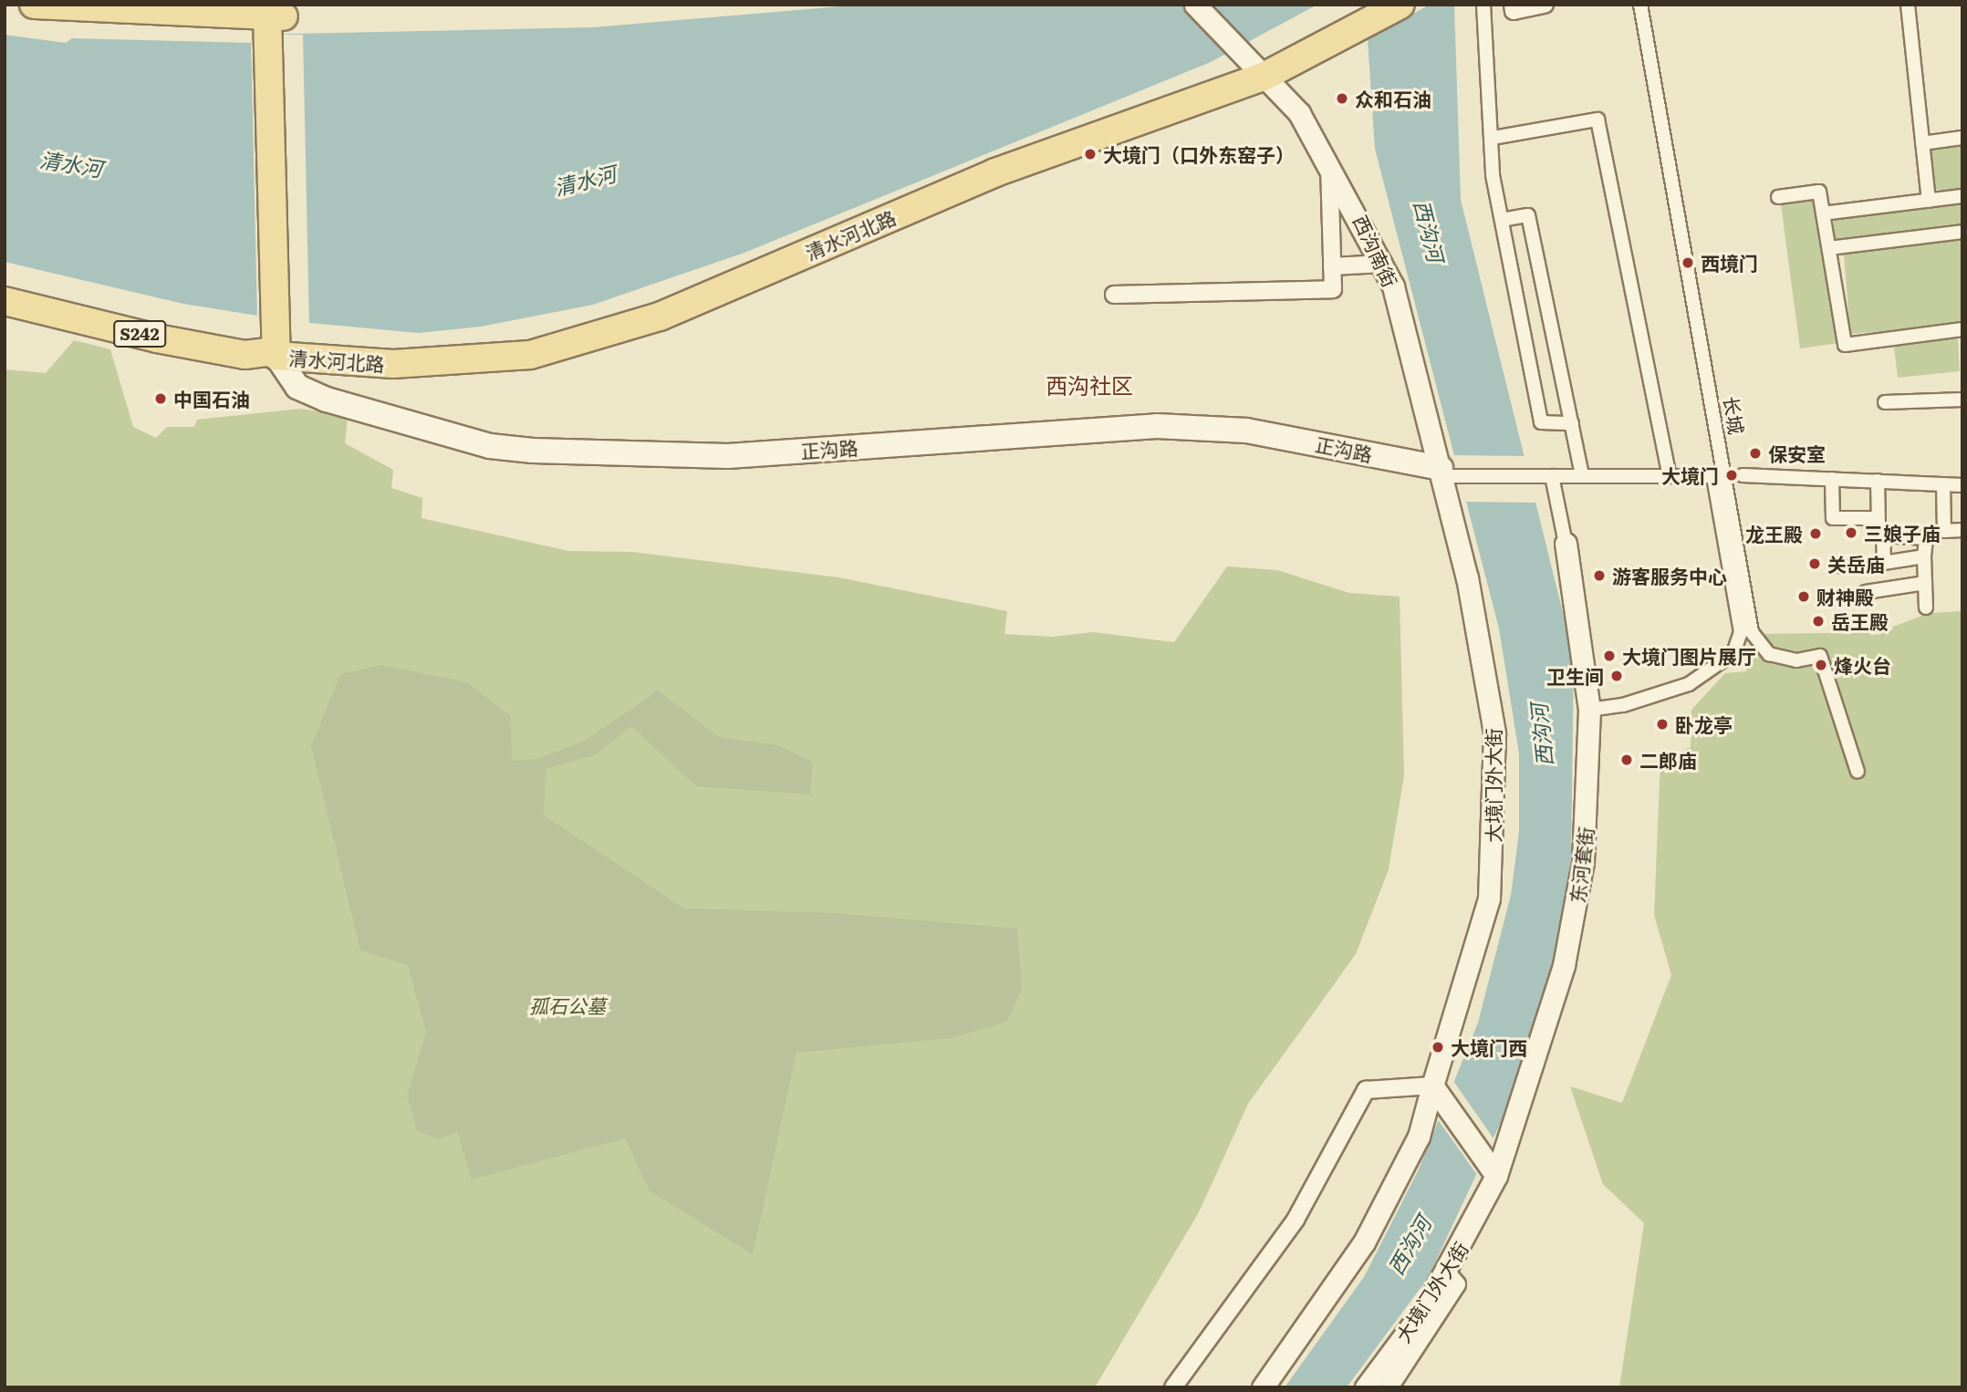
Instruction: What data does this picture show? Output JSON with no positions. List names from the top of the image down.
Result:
{
  "streets": {
    "main road": ["清水河北路", "S242", "正沟路"],
    "street": [
      "西沟南街",
      "长城",
      "大境门外大街",
      "东河套街"
    ]
  },
  "crossings": [
    ["清水河北路", "西沟南街"],
    ["清水河北路", "S242"],
    ["清水河北路", "正沟路"],
    ["西沟南街", "正沟路"],
    ["西沟南街", "大境门外大街"],
    ["S242", "正沟路"],
    ["正沟路", "大境门外大街"],
    ["大境门外大街", "东河套街"]
  ],
  "districts": ["西沟社区"],
  "water": ["清水河", "西沟河"],
  "parks": ["孤石公墓"],
  "places": [
    "众和石油",
    "大境门（口外东窑子）",
    "西境门",
    "中国石油",
    "保安室",
    "大境门",
    "三娘子庙",
    "龙王殿",
    "关岳庙",
    "游客服务中心",
    "财神殿",
    "岳王殿",
    "大境门图片展厅",
    "烽火台",
    "卫生间",
    "卧龙亭",
    "二郎庙",
    "大境门西"
  ]
}
